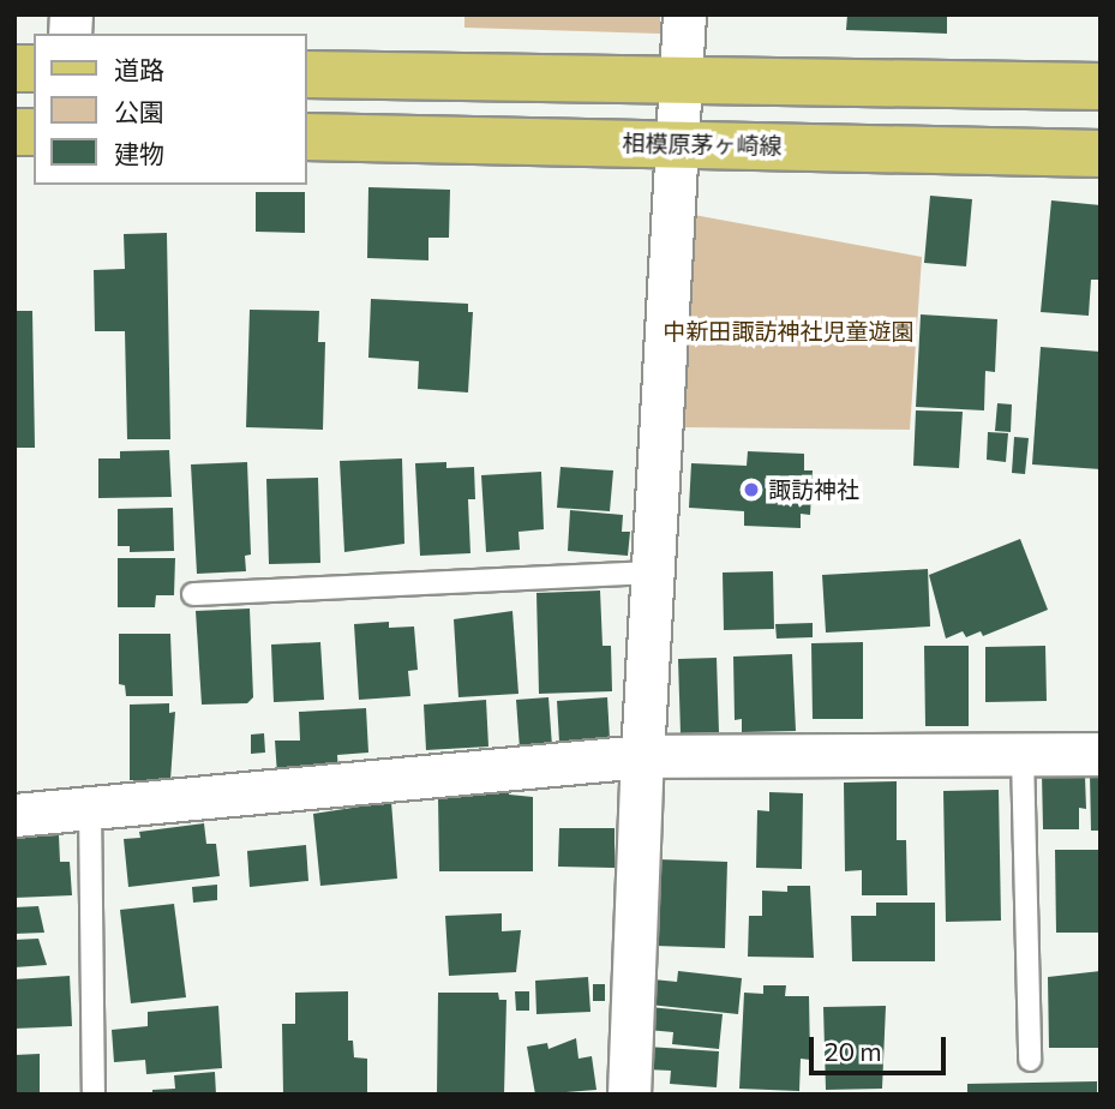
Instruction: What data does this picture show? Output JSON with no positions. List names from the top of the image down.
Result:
{
  "streets": {
    "main road": ["相模原茅ヶ崎線"]
  },
  "parks": ["中新田諏訪神社児童遊園"],
  "places": ["諏訪神社"],
  "legend": ["道路", "公園", "建物"],
  "scale_bar": "20 m"
}
